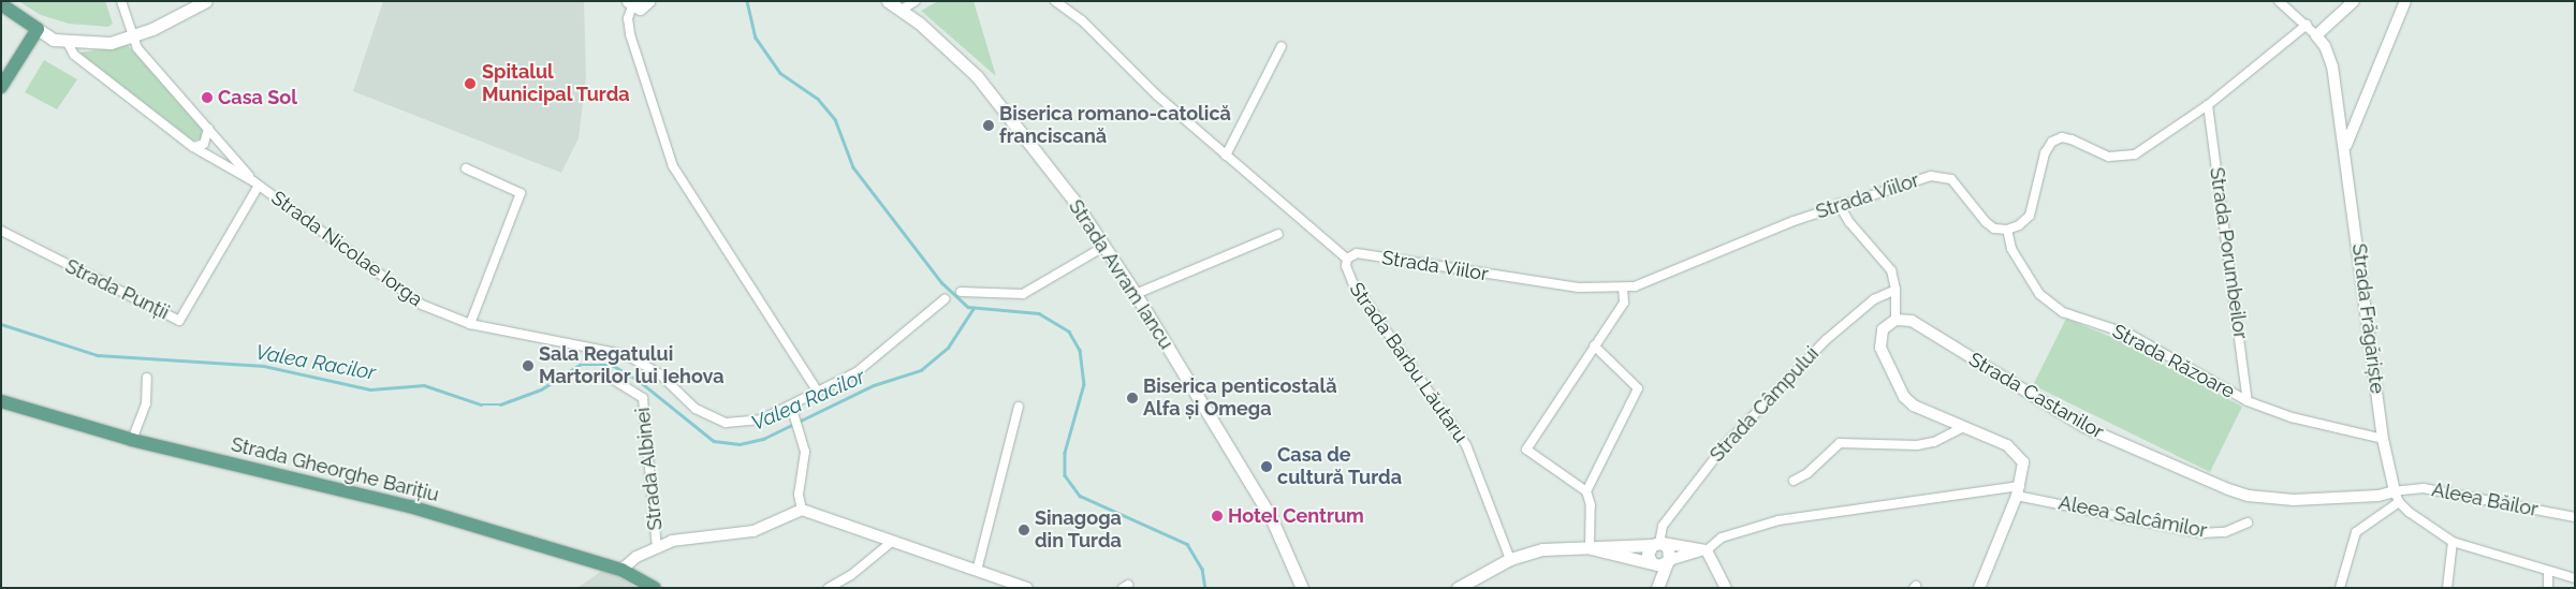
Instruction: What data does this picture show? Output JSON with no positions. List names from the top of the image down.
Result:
{
  "streets": {
    "main road": ["Strada Avram Iancu", "Strada Gheorghe Barițiu"],
    "street": [
      "Strada Viilor",
      "Strada Nicolae Iorga",
      "Strada Porumbeilor",
      "Strada Punții",
      "Strada Frăgăriște",
      "Strada Răzoare",
      "Strada Barbu Lăutaru",
      "Strada Castanilor",
      "Strada Câmpului",
      "Strada Albinei",
      "Aleea Băilor",
      "Aleea Salcâmilor"
    ]
  },
  "crossings": [
    ["Strada Viilor", "Strada Răzoare"],
    ["Strada Viilor", "Strada Barbu Lăutaru"],
    ["Strada Nicolae Iorga", "Strada Punții"],
    ["Strada Porumbeilor", "Strada Răzoare"],
    ["Strada Frăgăriște", "Strada Răzoare"],
    ["Strada Frăgăriște", "Strada Castanilor"],
    ["Strada Frăgăriște", "Aleea Băilor"],
    ["Strada Castanilor", "Aleea Băilor"]
  ],
  "water": ["Valea Racilor"],
  "places": [
    "Spitalul Municipal Turda",
    "Casa Sol",
    "Biserica romano-catolică franciscană",
    "Sala Regatului Martorilor lui Iehova",
    "Biserica penticostală Alfa și Omega",
    "Casa de cultură Turda",
    "Hotel Centrum",
    "Sinagoga din Turda"
  ]
}
